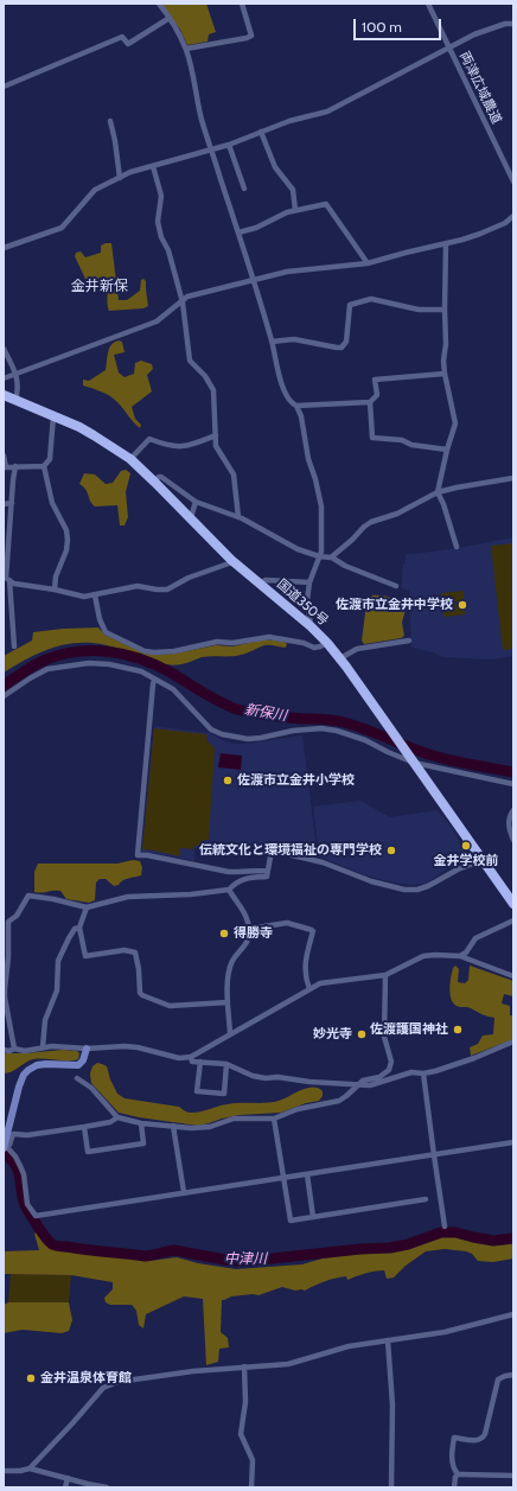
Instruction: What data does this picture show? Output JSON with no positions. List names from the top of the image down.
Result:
{
  "streets": {
    "highway": ["国道350号"],
    "street": ["両津広域農道"]
  },
  "districts": ["金井新保"],
  "water": ["新保川", "中津川"],
  "places": [
    "佐渡市立金井中学校",
    "佐渡市立金井小学校",
    "金井学校前",
    "伝統文化と環境福祉の専門学校",
    "得勝寺",
    "佐渡護国神社",
    "妙光寺",
    "金井温泉体育館"
  ],
  "scale_bar": "100 m"
}
